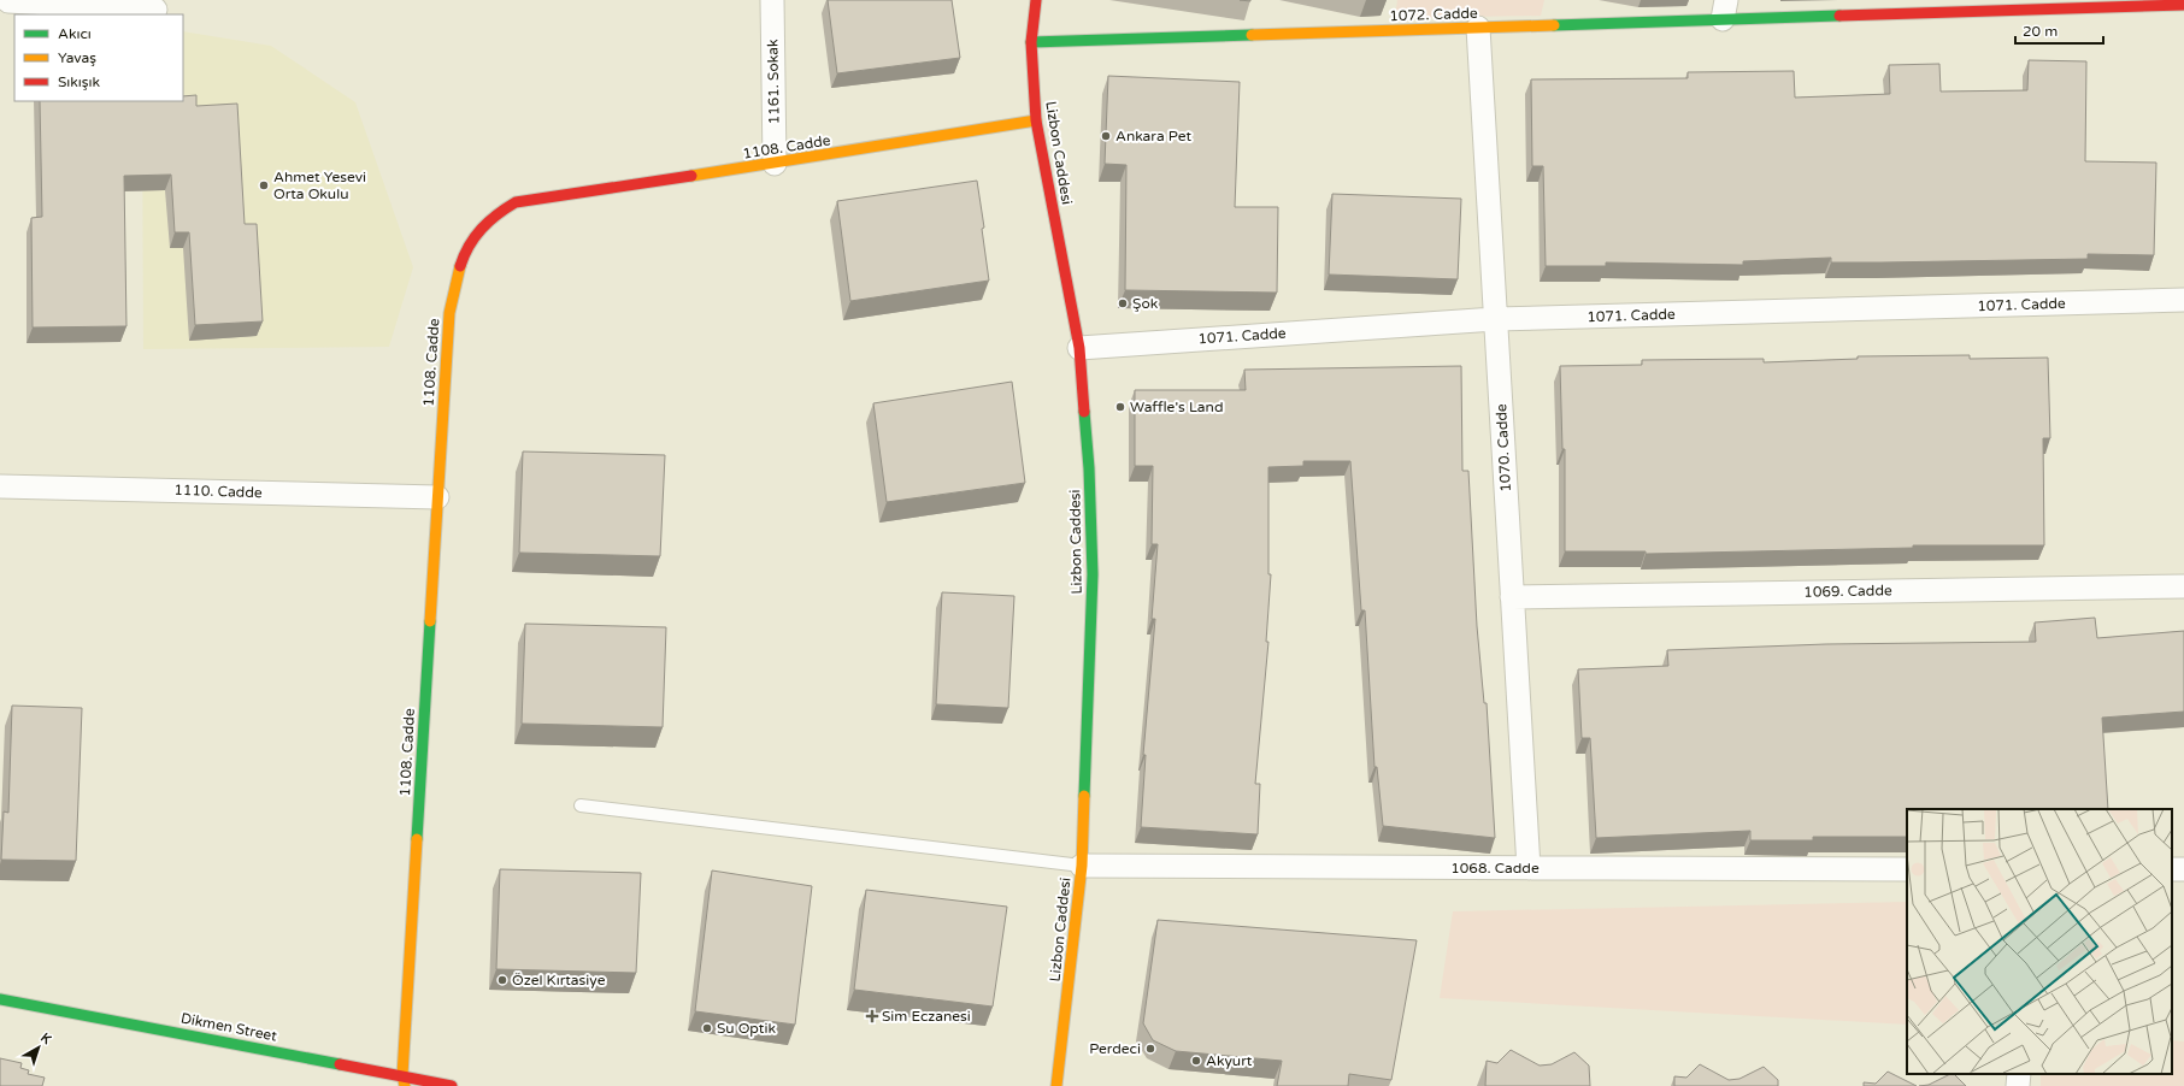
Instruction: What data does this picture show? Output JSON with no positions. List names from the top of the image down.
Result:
{
  "streets": {
    "street": [
      "1072. Cadde",
      "1161. Sokak",
      "1108. Cadde",
      "Lizbon Caddesi",
      "1071. Cadde",
      "1070. Cadde",
      "1110. Cadde",
      "1069. Cadde",
      "1068. Cadde",
      "Dikmen Street"
    ]
  },
  "crossings": [
    ["1072. Cadde", "Lizbon Caddesi"],
    ["1072. Cadde", "1070. Cadde"],
    ["1161. Sokak", "1108. Cadde"],
    ["1108. Cadde", "Lizbon Caddesi"],
    ["1108. Cadde", "1110. Cadde"],
    ["1108. Cadde", "Dikmen Street"],
    ["Lizbon Caddesi", "1071. Cadde"],
    ["Lizbon Caddesi", "1068. Cadde"],
    ["1071. Cadde", "1070. Cadde"],
    ["1070. Cadde", "1069. Cadde"],
    ["1070. Cadde", "1068. Cadde"]
  ],
  "places": {
    "other": [
      "Ankara Pet",
      "Ahmet Yesevi Orta Okulu",
      "Şok",
      "Waffle's Land",
      "Özel Kırtasiye",
      "Su Optik",
      "Perdeci",
      "Akyurt"
    ],
    "health": ["Sim Eczanesi"]
  },
  "legend": ["Akıcı", "Yavaş", "Sıkışık"],
  "scale_bar": "20 m",
  "north": "top right"
}
